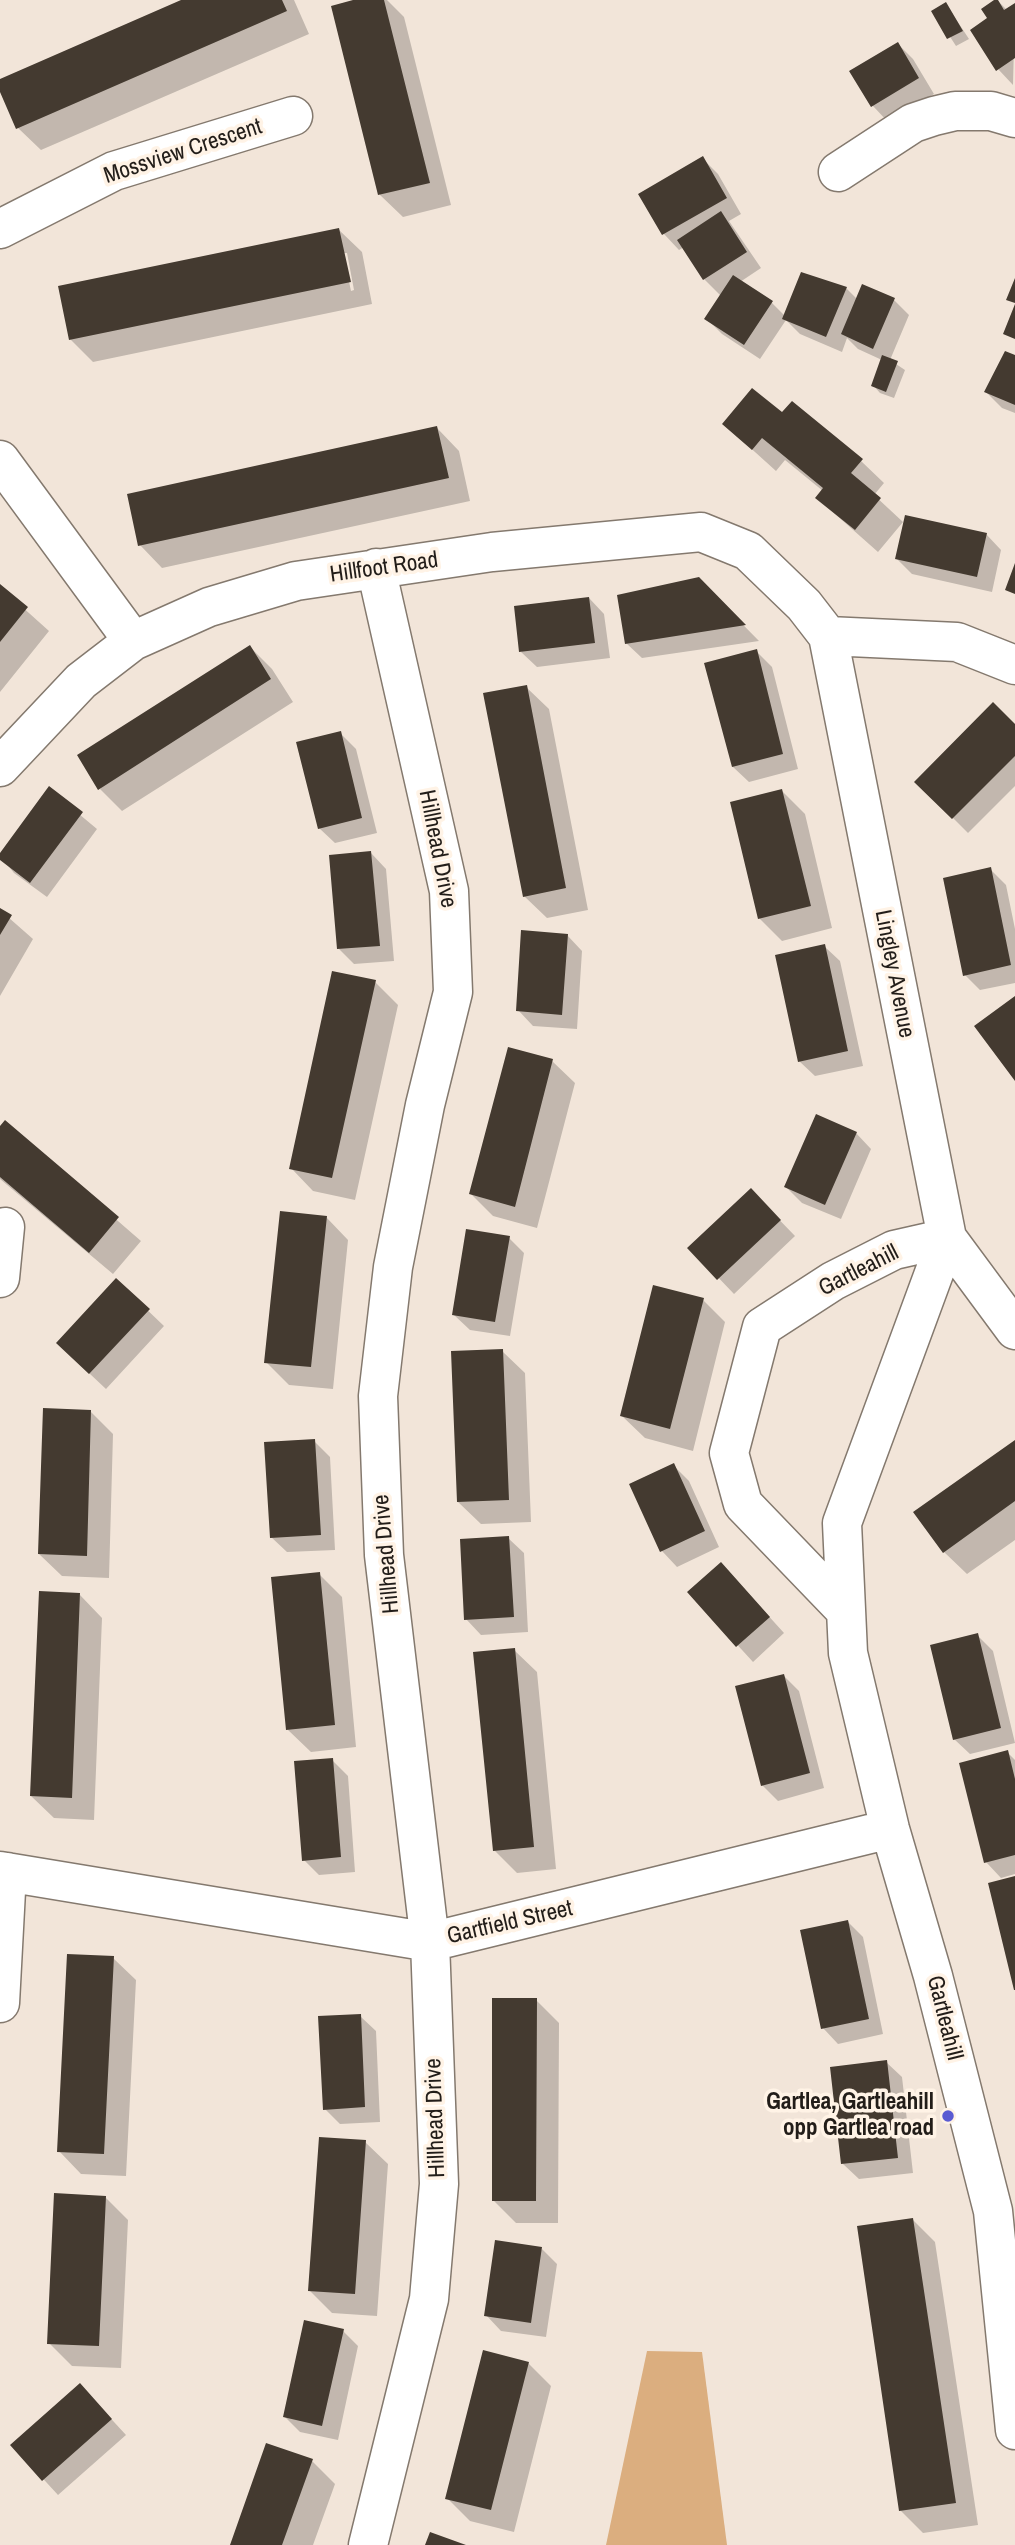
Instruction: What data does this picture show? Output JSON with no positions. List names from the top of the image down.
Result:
{
  "streets": {
    "street": [
      "Mossview Crescent",
      "Hillfoot Road",
      "Hillhead Drive",
      "Lingley Avenue",
      "Gartleahill",
      "Gartfield Street"
    ]
  },
  "crossings": [
    ["Hillfoot Road", "Hillhead Drive"],
    ["Hillfoot Road", "Lingley Avenue"],
    ["Hillhead Drive", "Gartfield Street"],
    ["Lingley Avenue", "Gartleahill"],
    ["Gartleahill", "Gartfield Street"]
  ],
  "places": ["Gartlea, Gartleahill opp Gartlea road"]
}
